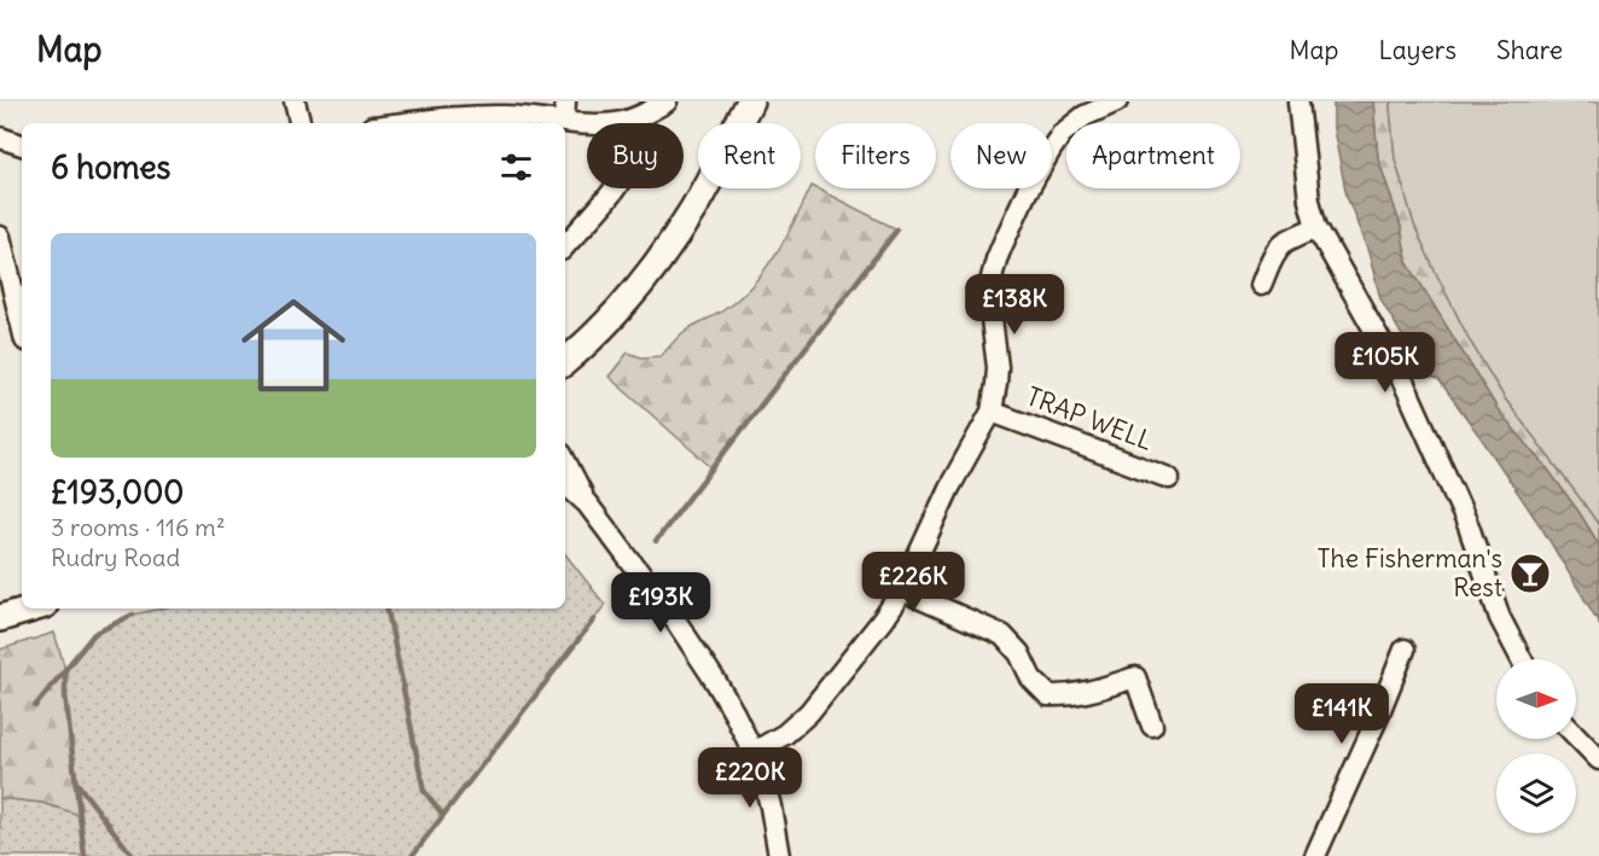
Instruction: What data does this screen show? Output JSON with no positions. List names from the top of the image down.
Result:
{
  "streets": {
    "street": ["TRAP WELL"]
  },
  "places": {
    "bar": ["The Fisherman's Rest"]
  },
  "north": "right",
  "page": {
    "header": "Map",
    "nav": ["Map", "Layers", "Share"],
    "chip": [
      "Buy",
      "Rent",
      "Filters",
      "New",
      "Apartment"
    ],
    "heading": "6 homes",
    "list": [
      {
        "name": "£193,000",
        "note": "3 rooms · 116 m² · Rudry Road"
      }
    ],
    "price": [
      "£138K",
      "£105K",
      "£226K",
      "£193K",
      "£141K",
      "£220K"
    ]
  }
}
